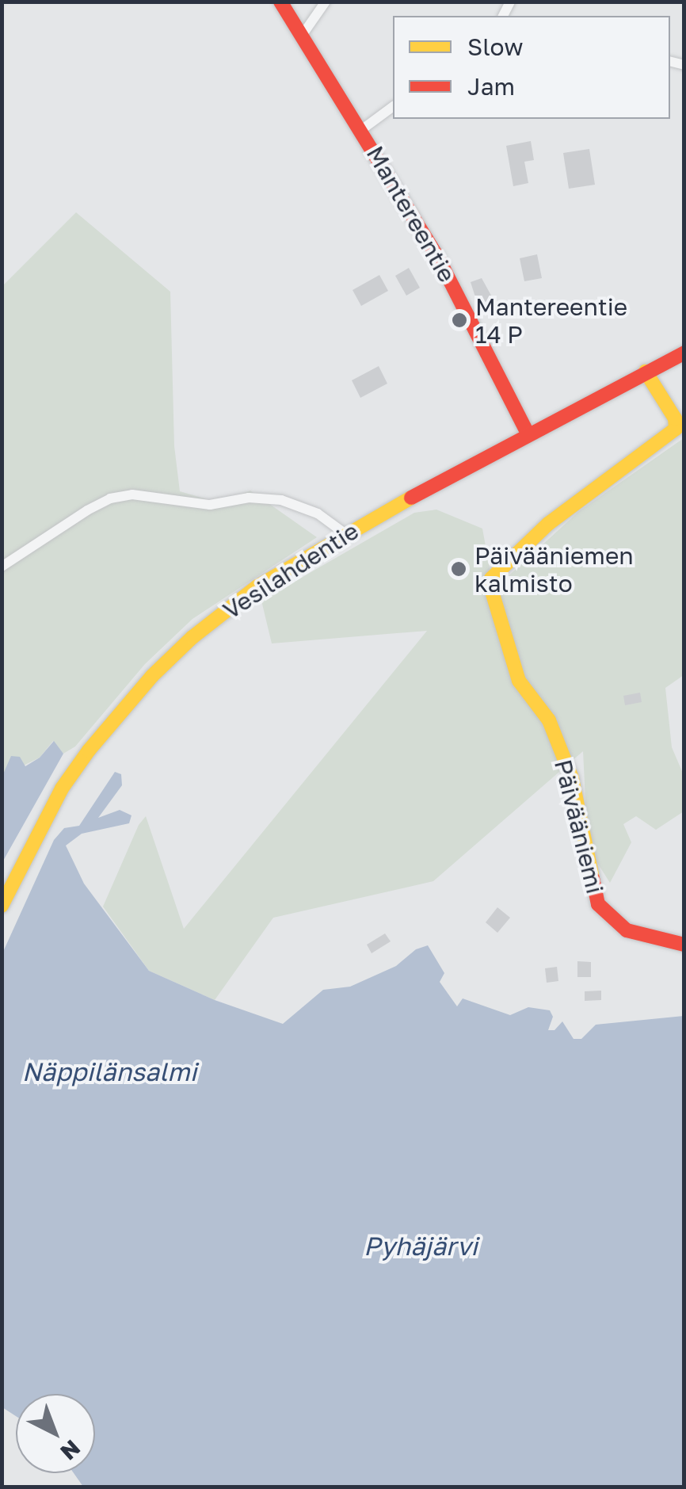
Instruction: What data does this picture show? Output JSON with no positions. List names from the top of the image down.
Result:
{
  "streets": {
    "street": ["Mantereentie", "Vesilahdentie", "Päivääniemi"]
  },
  "crossings": [
    ["Mantereentie", "Vesilahdentie"],
    ["Vesilahdentie", "Päivääniemi"]
  ],
  "water": ["Näppilänsalmi", "Pyhäjärvi"],
  "places": ["Mantereentie 14 P", "Päivääniemen kalmisto"],
  "legend": ["Slow", "Jam"],
  "north": "bottom right"
}
